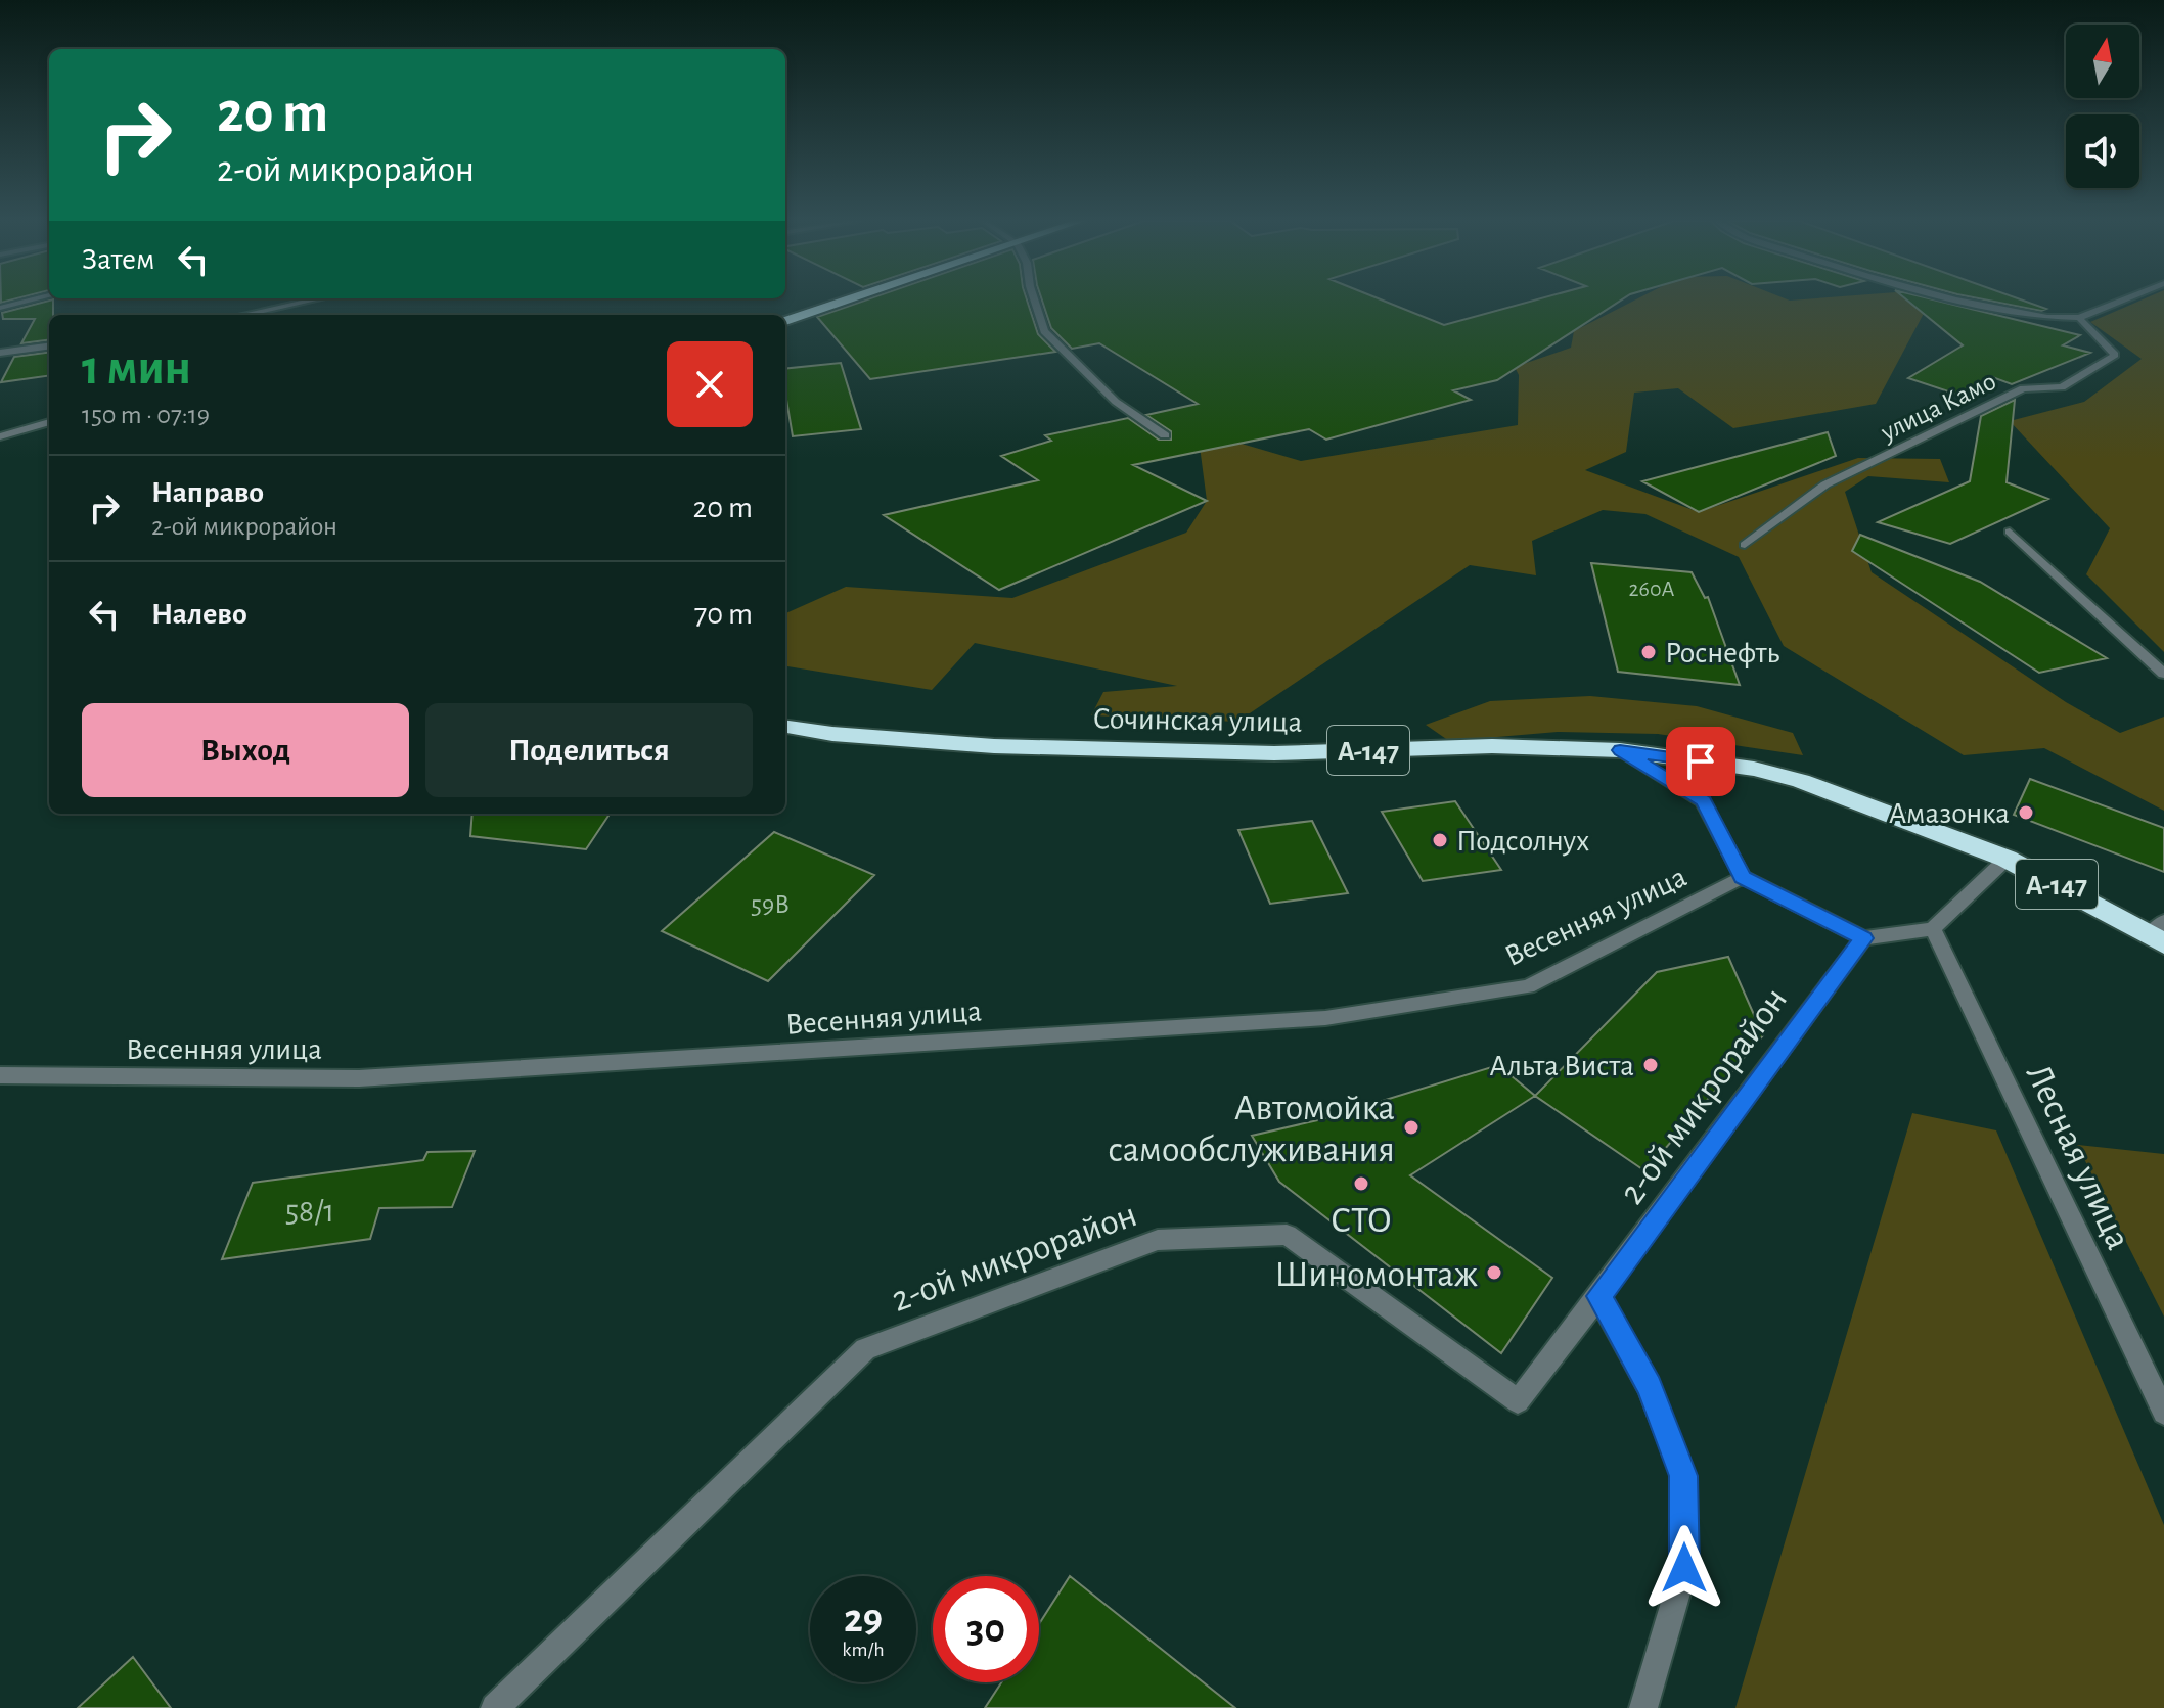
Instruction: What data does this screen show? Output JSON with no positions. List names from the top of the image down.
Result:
{
  "streets": {
    "highway": ["Сочинская улица", "А-147"],
    "street": [
      "улица Камо",
      "Весенняя улица",
      "2-ой микрорайон",
      "Лесная улица"
    ]
  },
  "crossings": [
    ["Сочинская улица", "А-147"]
  ],
  "places": [
    "Роснефть",
    "Амазонка",
    "Подсолнух",
    "Альта Виста",
    "Автомойка самообслуживания",
    "СТО",
    "Шиномонтаж"
  ],
  "house_numbers": ["260А", "59В", "58/1"],
  "north": "top",
  "page": {
    "turn": ["20 m", "2-ой микрорайон"],
    "then": "Затем",
    "heading": ["1 мин", "150 m · 07:19"],
    "list": [
      {
        "name": "Направо",
        "note": "2-ой микрорайон",
        "value": "20 m"
      },
      {
        "name": "Налево",
        "value": "70 m"
      }
    ],
    "buttons": ["Выход", "Поделиться"],
    "speed": "29 km/h",
    "limit": "30"
  }
}
